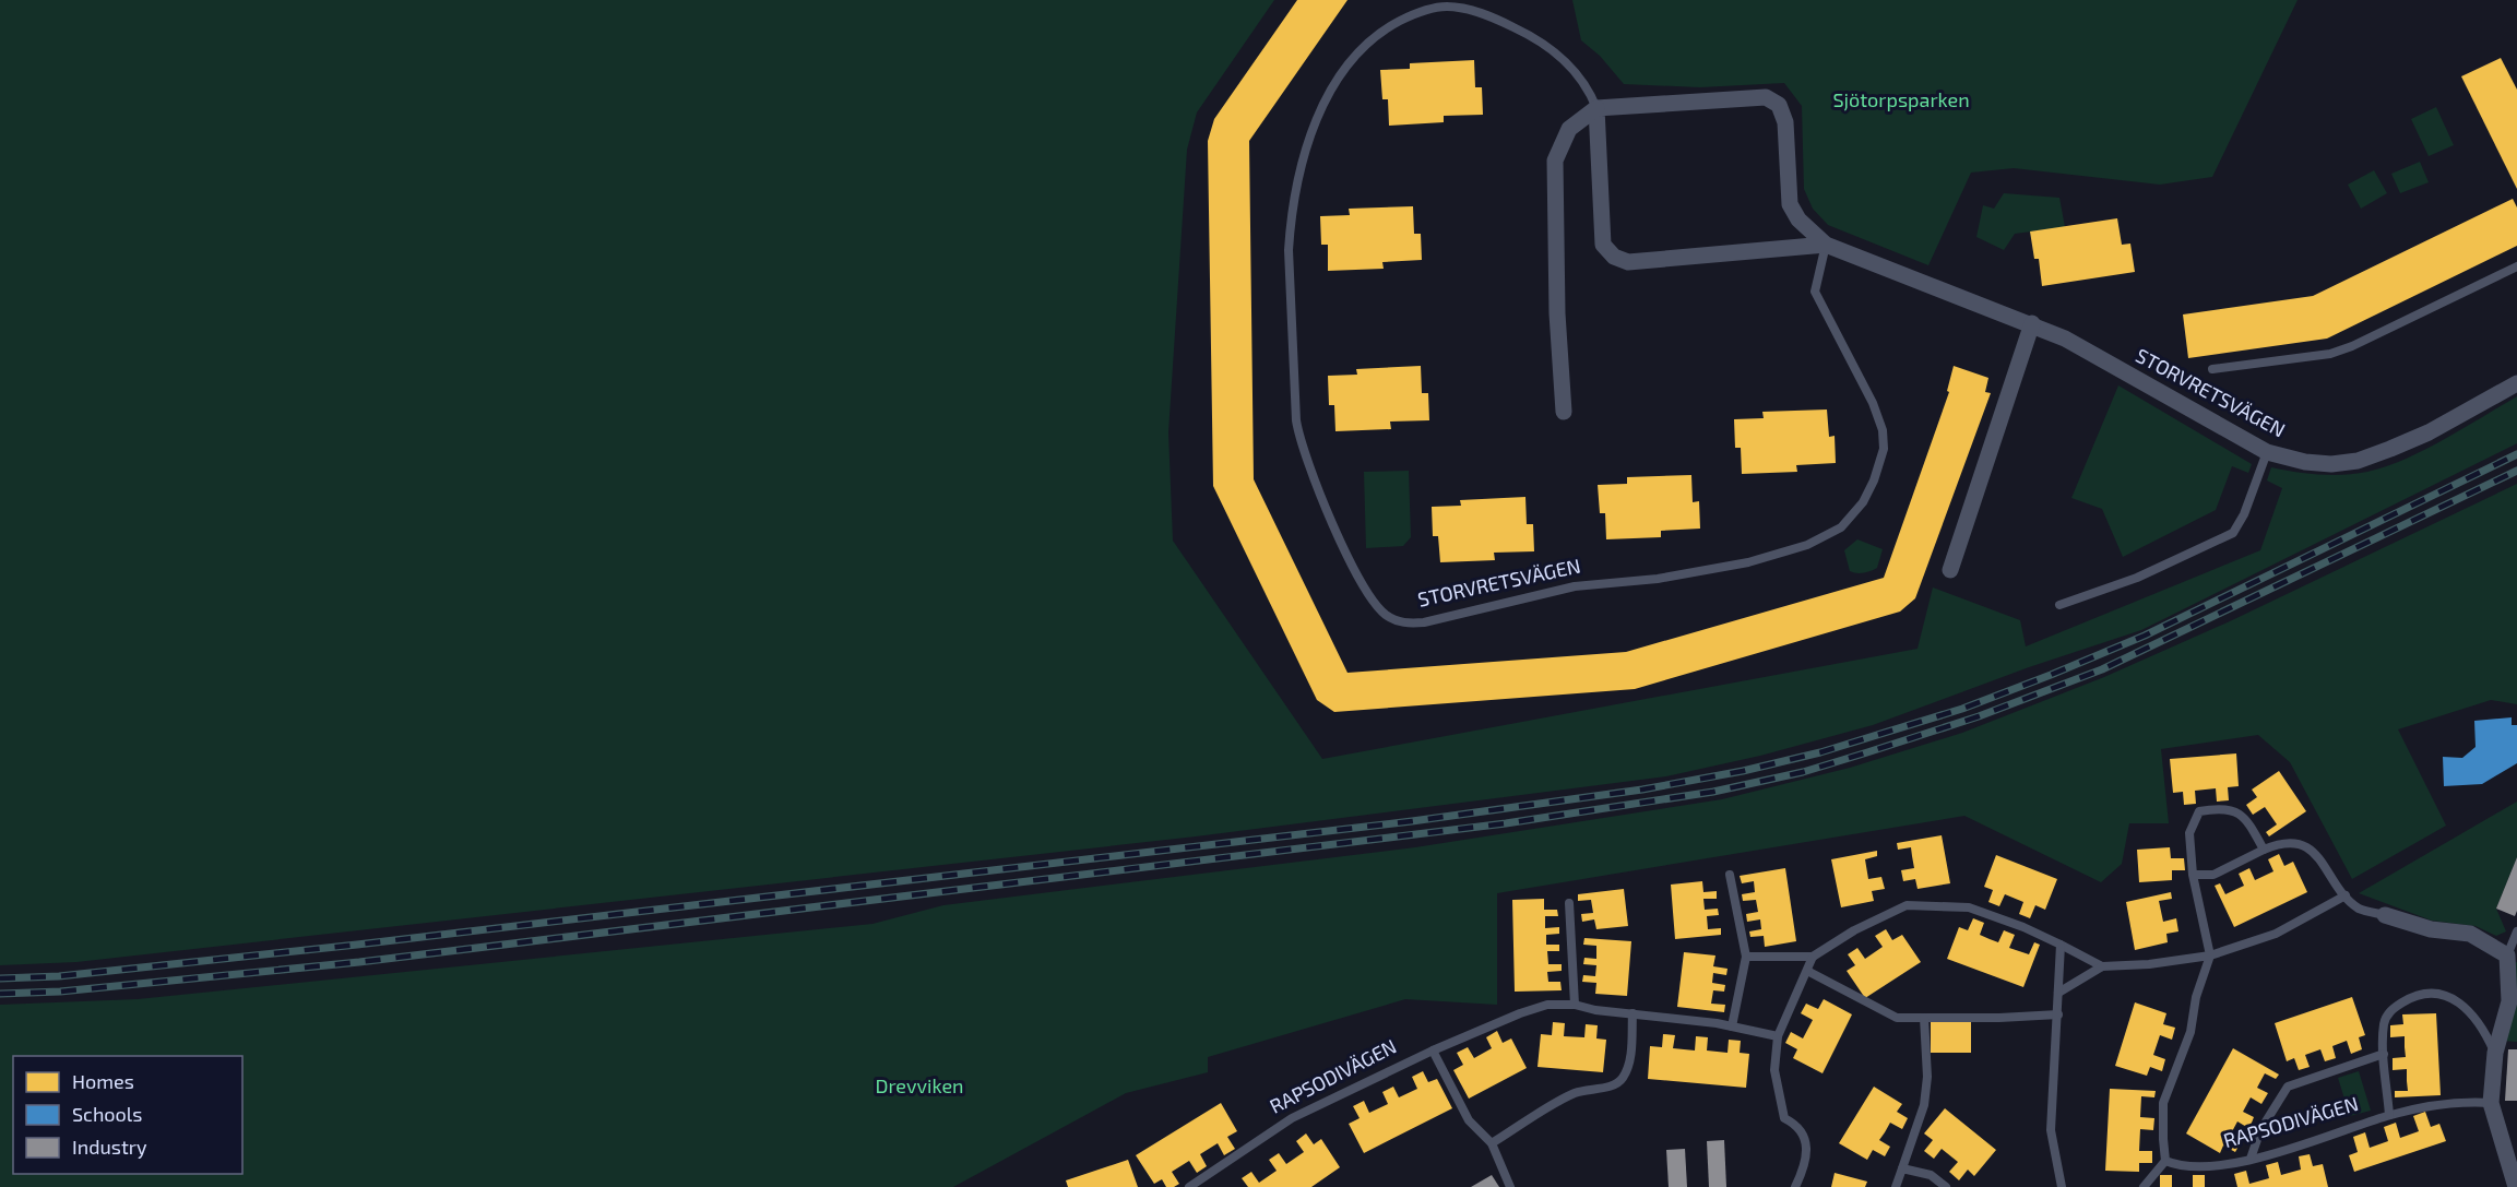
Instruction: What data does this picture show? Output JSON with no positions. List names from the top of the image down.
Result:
{
  "streets": {
    "street": ["STORVRETSVÄGEN"],
    "lane": ["RAPSODIVÄGEN"]
  },
  "parks": ["Sjötorpsparken", "Drevviken"],
  "legend": ["Homes", "Schools", "Industry"]
}
